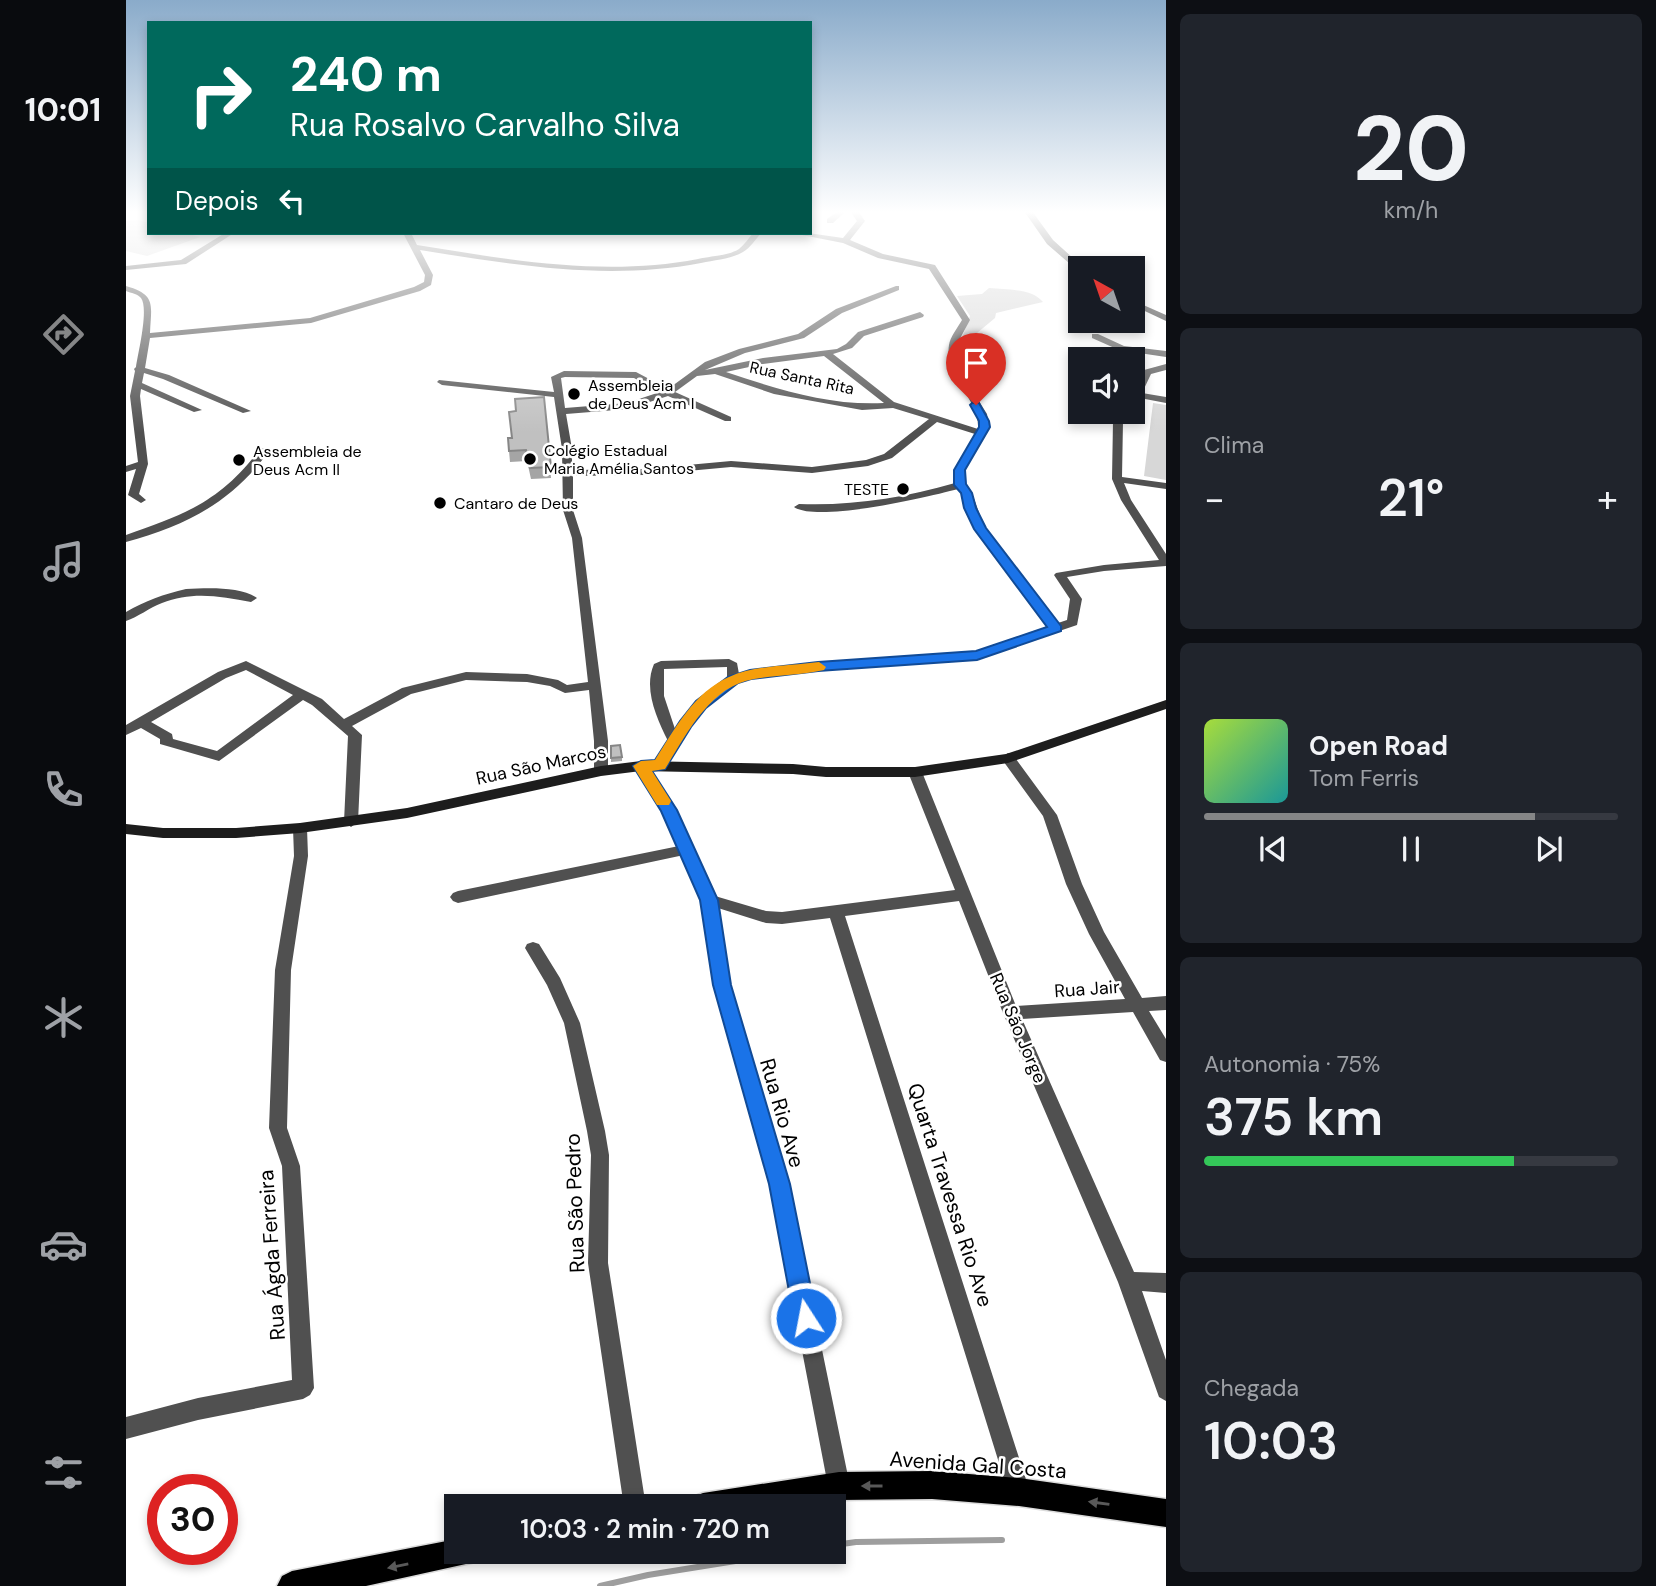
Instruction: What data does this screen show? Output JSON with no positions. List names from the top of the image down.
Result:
{
  "streets": {
    "main road": ["Rua São Marcos", "Avenida Gal Costa"],
    "street": [
      "Rua Santa Rita",
      "Rua Jair",
      "Rua São Jorge",
      "Rua Rio Ave",
      "Quarta Travessa Rio Ave",
      "Rua São Pedro",
      "Rua Ágda Ferreira"
    ]
  },
  "crossings": [
    ["Rua São Marcos", "Rua São Jorge"],
    ["Rua São Marcos", "Rua Rio Ave"],
    ["Rua São Marcos", "Rua Ágda Ferreira"],
    ["Rua Jair", "Rua São Jorge"],
    ["Rua Rio Ave", "Avenida Gal Costa"],
    ["Quarta Travessa Rio Ave", "Avenida Gal Costa"]
  ],
  "one_way": ["Avenida Gal Costa"],
  "places": [
    "Assembleia de Deus Acm I",
    "Colégio Estadual Maria Amélia Santos",
    "Assembleia de Deus Acm II",
    "TESTE",
    "Cantaro de Deus"
  ],
  "north": "top left",
  "page": {
    "tabs": "10:01",
    "tile": [
      ["20", "km/h"],
      "Clima",
      ["Autonomia · 75%", "375 km"],
      ["Chegada", "10:03"]
    ],
    "turn": ["240 m", "Rua Rosalvo Carvalho Silva"],
    "then": "Depois",
    "heat": ["−", "21°", "+"],
    "song": ["Open Road", "Tom Ferris"],
    "limit": "30",
    "trip": "10:03 · 2 min · 720 m"
  }
}
